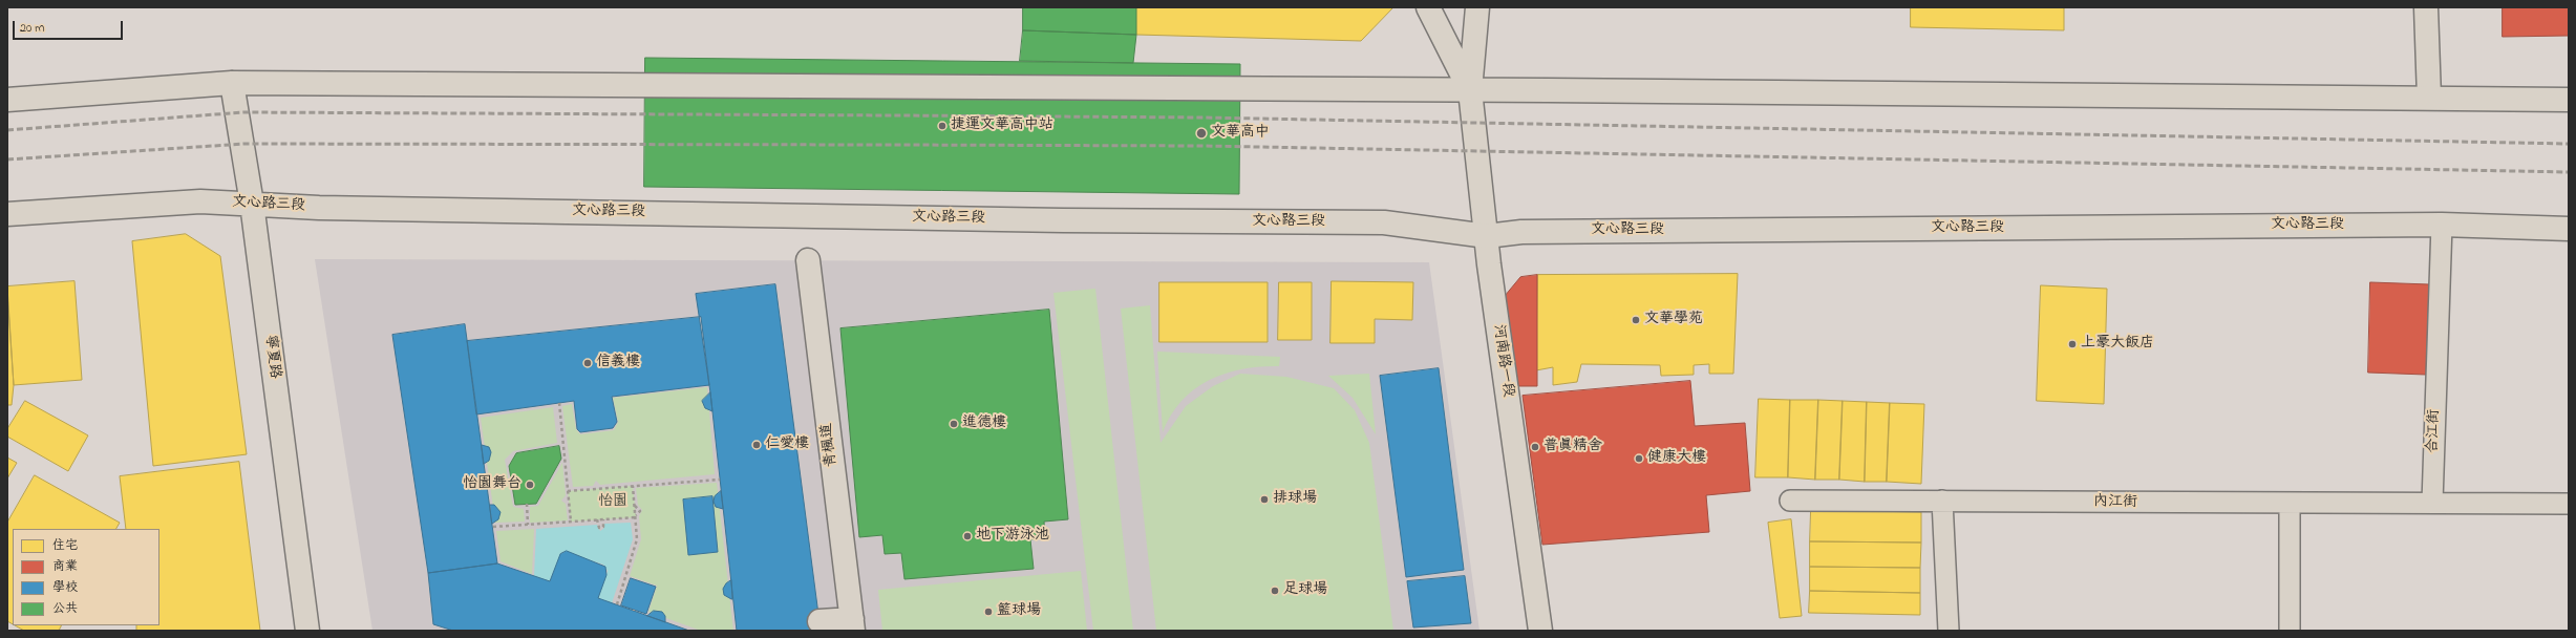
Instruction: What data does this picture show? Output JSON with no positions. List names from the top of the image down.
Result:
{
  "streets": {
    "main road": [
      "文心路三段",
      "寧夏路",
      "河南路一段",
      "青楓道"
    ],
    "lane": ["合江街", "內江街"]
  },
  "crossings": [
    ["文心路三段", "寧夏路"],
    ["文心路三段", "河南路一段"],
    ["文心路三段", "合江街"],
    ["合江街", "內江街"]
  ],
  "parks": ["怡園"],
  "places": [
    "捷運文華高中站",
    "文華高中",
    "文華學苑",
    "上豪大飯店",
    "信義樓",
    "進德樓",
    "仁愛樓",
    "普真精舍",
    "健康大樓",
    "怡園舞台",
    "排球場",
    "地下游泳池",
    "足球場",
    "籃球場"
  ],
  "legend": [
    "住宅",
    "商業",
    "學校",
    "公共"
  ],
  "scale_bar": "20 m"
}
